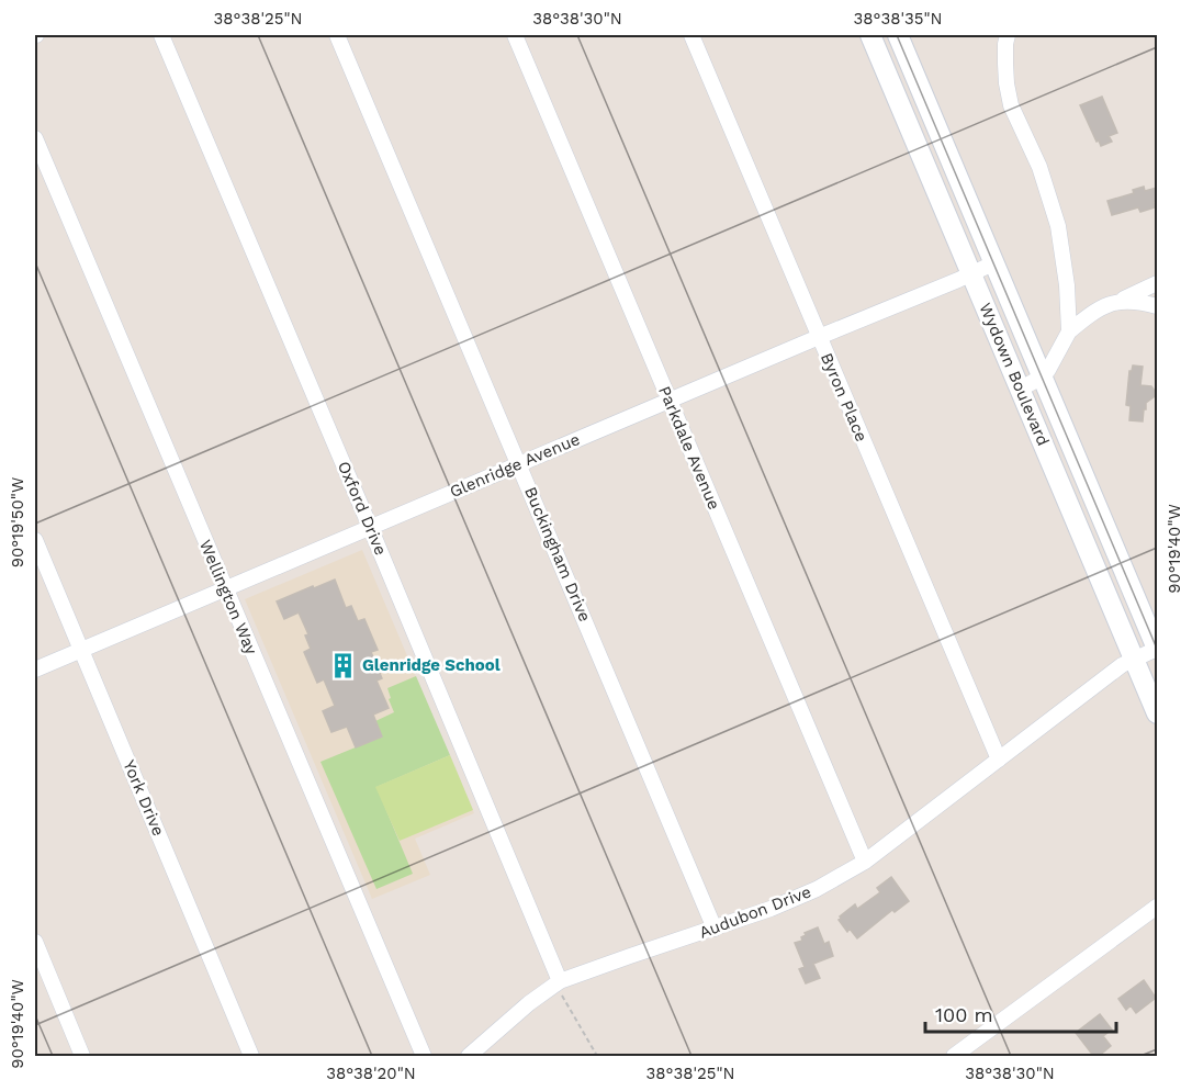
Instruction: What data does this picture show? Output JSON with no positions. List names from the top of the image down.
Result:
{
  "streets": {
    "street": [
      "Wydown Boulevard",
      "Byron Place",
      "Parkdale Avenue",
      "Glenridge Avenue",
      "Oxford Drive",
      "Buckingham Drive",
      "Wellington Way",
      "York Drive",
      "Audubon Drive"
    ]
  },
  "crossings": [
    ["Wydown Boulevard", "Glenridge Avenue"],
    ["Wydown Boulevard", "Audubon Drive"],
    ["Byron Place", "Glenridge Avenue"],
    ["Byron Place", "Audubon Drive"],
    ["Parkdale Avenue", "Glenridge Avenue"],
    ["Parkdale Avenue", "Audubon Drive"],
    ["Glenridge Avenue", "Oxford Drive"],
    ["Glenridge Avenue", "Buckingham Drive"],
    ["Glenridge Avenue", "Wellington Way"],
    ["Glenridge Avenue", "York Drive"],
    ["Oxford Drive", "Audubon Drive"],
    ["Buckingham Drive", "Audubon Drive"]
  ],
  "places": {
    "building": ["Glenridge School"]
  },
  "scale_bar": "100 m",
  "coordinates": [
    "38°38'25\"N",
    "38°38'30\"N",
    "38°38'35\"N",
    "90°19'50\"W",
    "90°19'40\"W",
    "38°38'20\"N"
  ]
}
